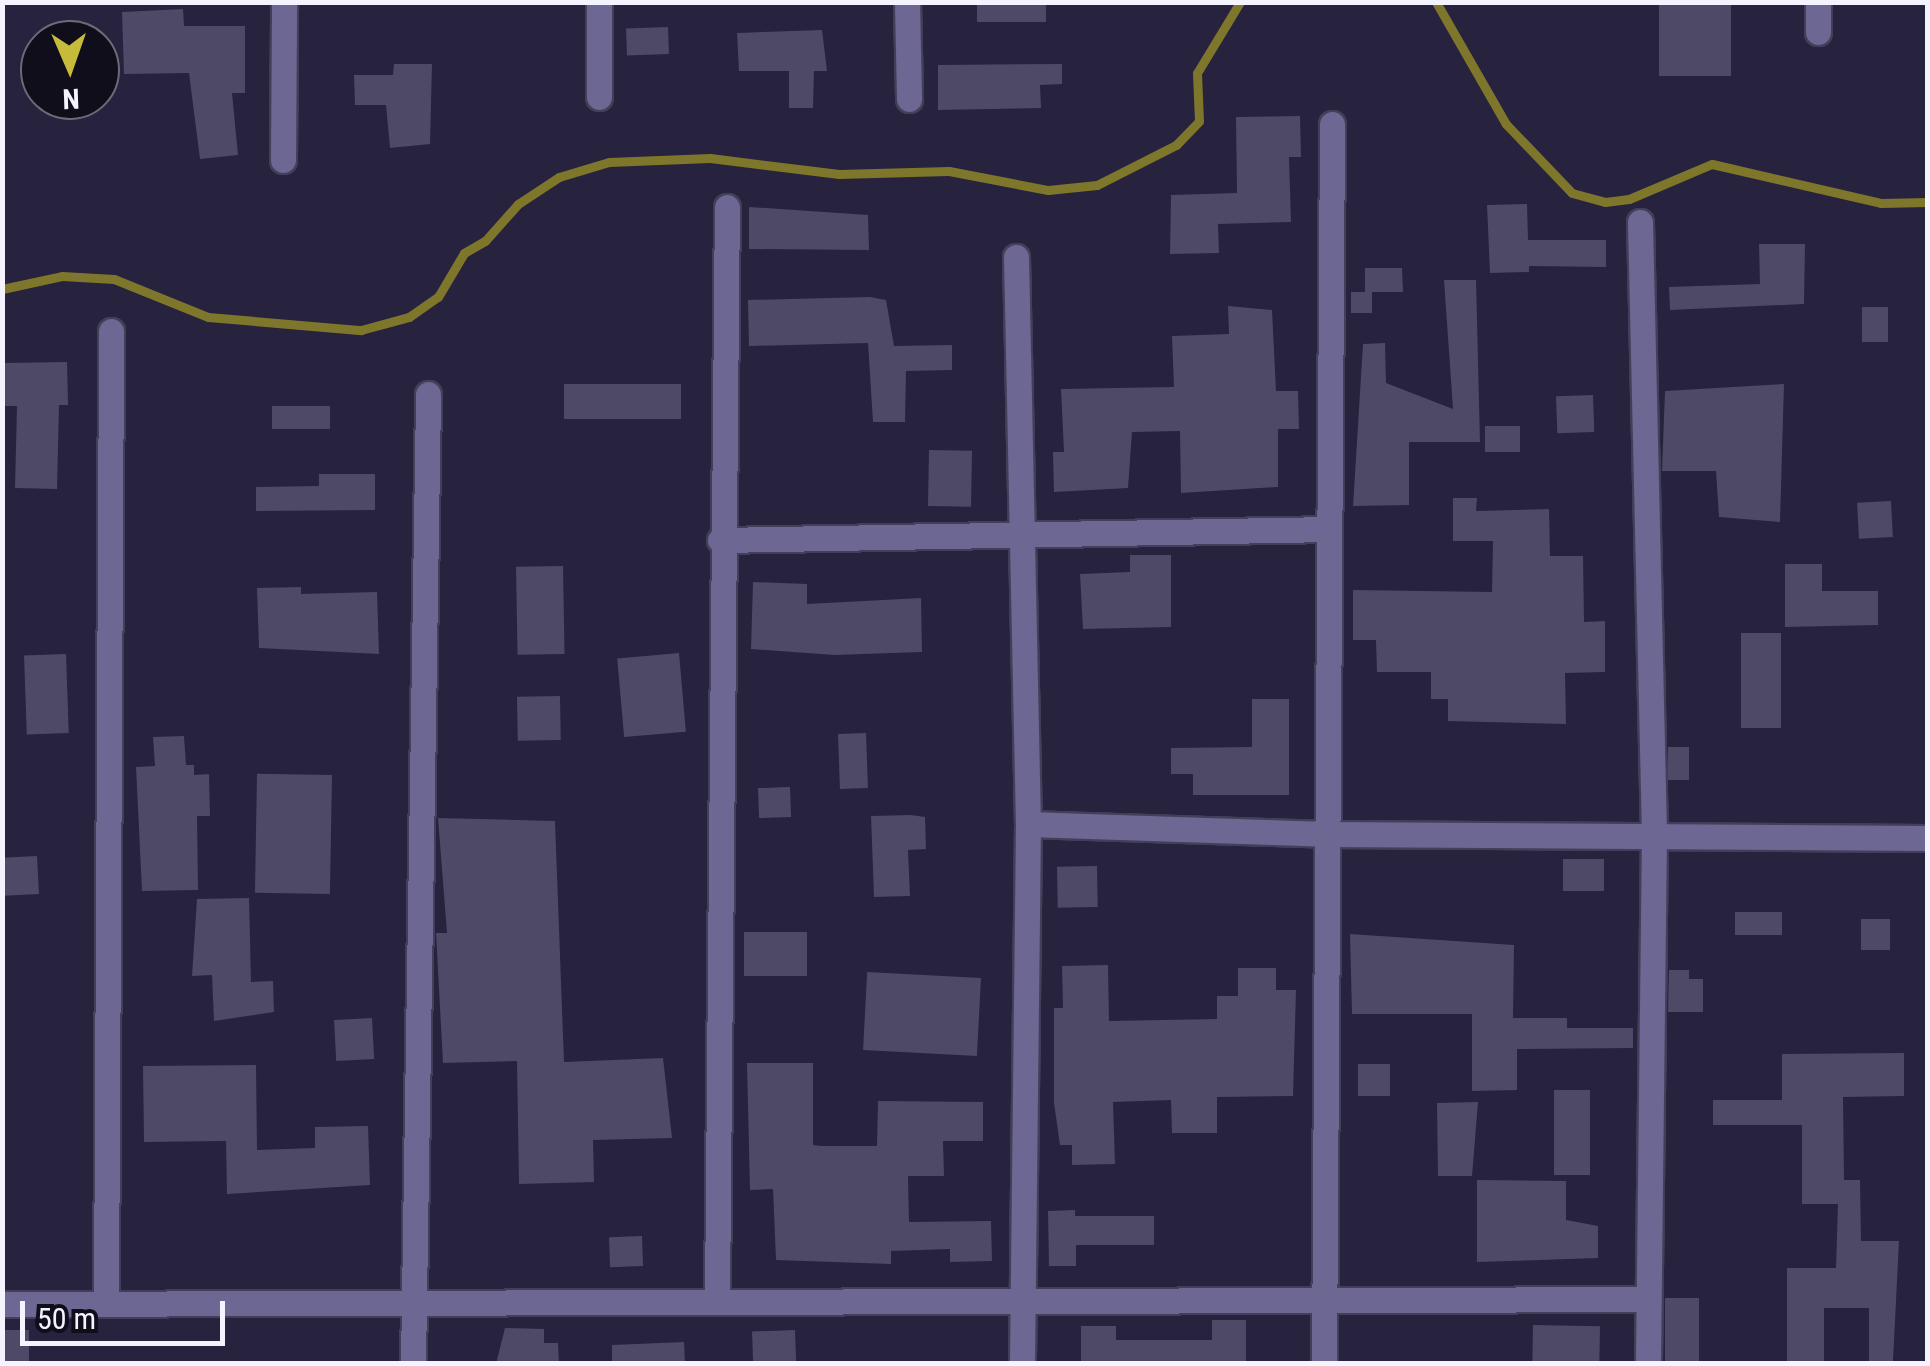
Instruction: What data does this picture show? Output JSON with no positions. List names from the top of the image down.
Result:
{
  "scale_bar": "50 m",
  "north": "bottom"
}
